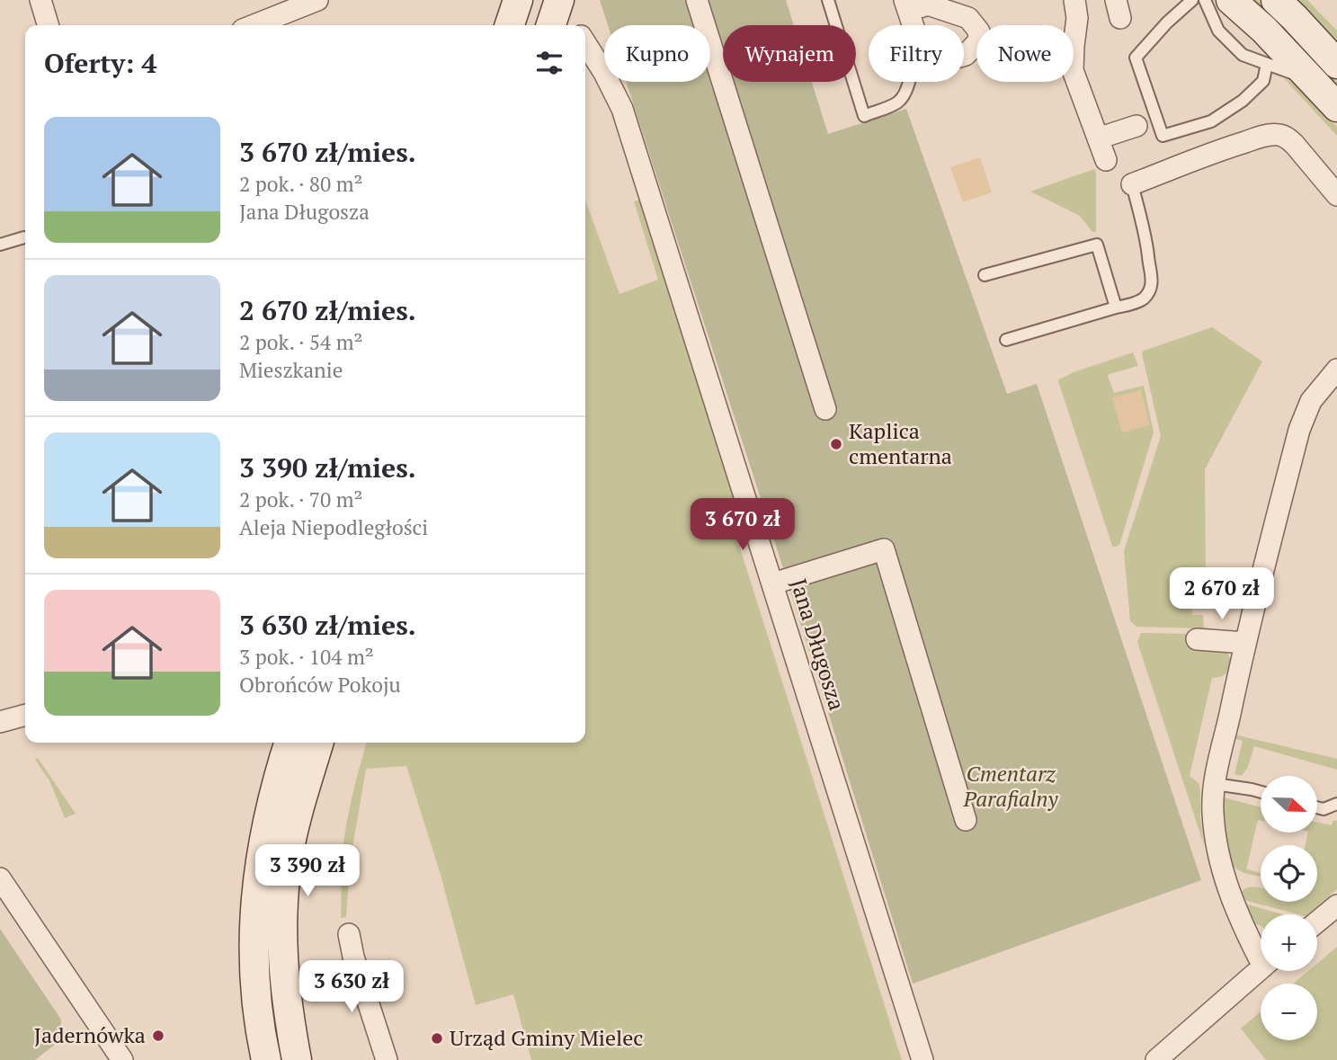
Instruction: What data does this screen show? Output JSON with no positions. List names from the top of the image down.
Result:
{
  "streets": {
    "street": ["Jana Długosza"]
  },
  "parks": ["Cmentarz Parafialny"],
  "places": ["Kaplica cmentarna", "Jadernówka", "Urząd Gminy Mielec"],
  "north": "right",
  "page": {
    "chip": [
      "Kupno",
      "Wynajem",
      "Filtry",
      "Nowe"
    ],
    "heading": "Oferty: 4",
    "list": [
      {
        "name": "3 670 zł/mies.",
        "note": "2 pok. · 80 m² · Jana Długosza"
      },
      {
        "name": "2 670 zł/mies.",
        "note": "2 pok. · 54 m² · Mieszkanie"
      },
      {
        "name": "3 390 zł/mies.",
        "note": "2 pok. · 70 m² · Aleja Niepodległości"
      },
      {
        "name": "3 630 zł/mies.",
        "note": "3 pok. · 104 m² · Obrońców Pokoju"
      }
    ],
    "price": [
      "3 670 zł",
      "2 670 zł",
      "3 390 zł",
      "3 630 zł"
    ],
    "map_buttons": ["+", "−"]
  }
}
